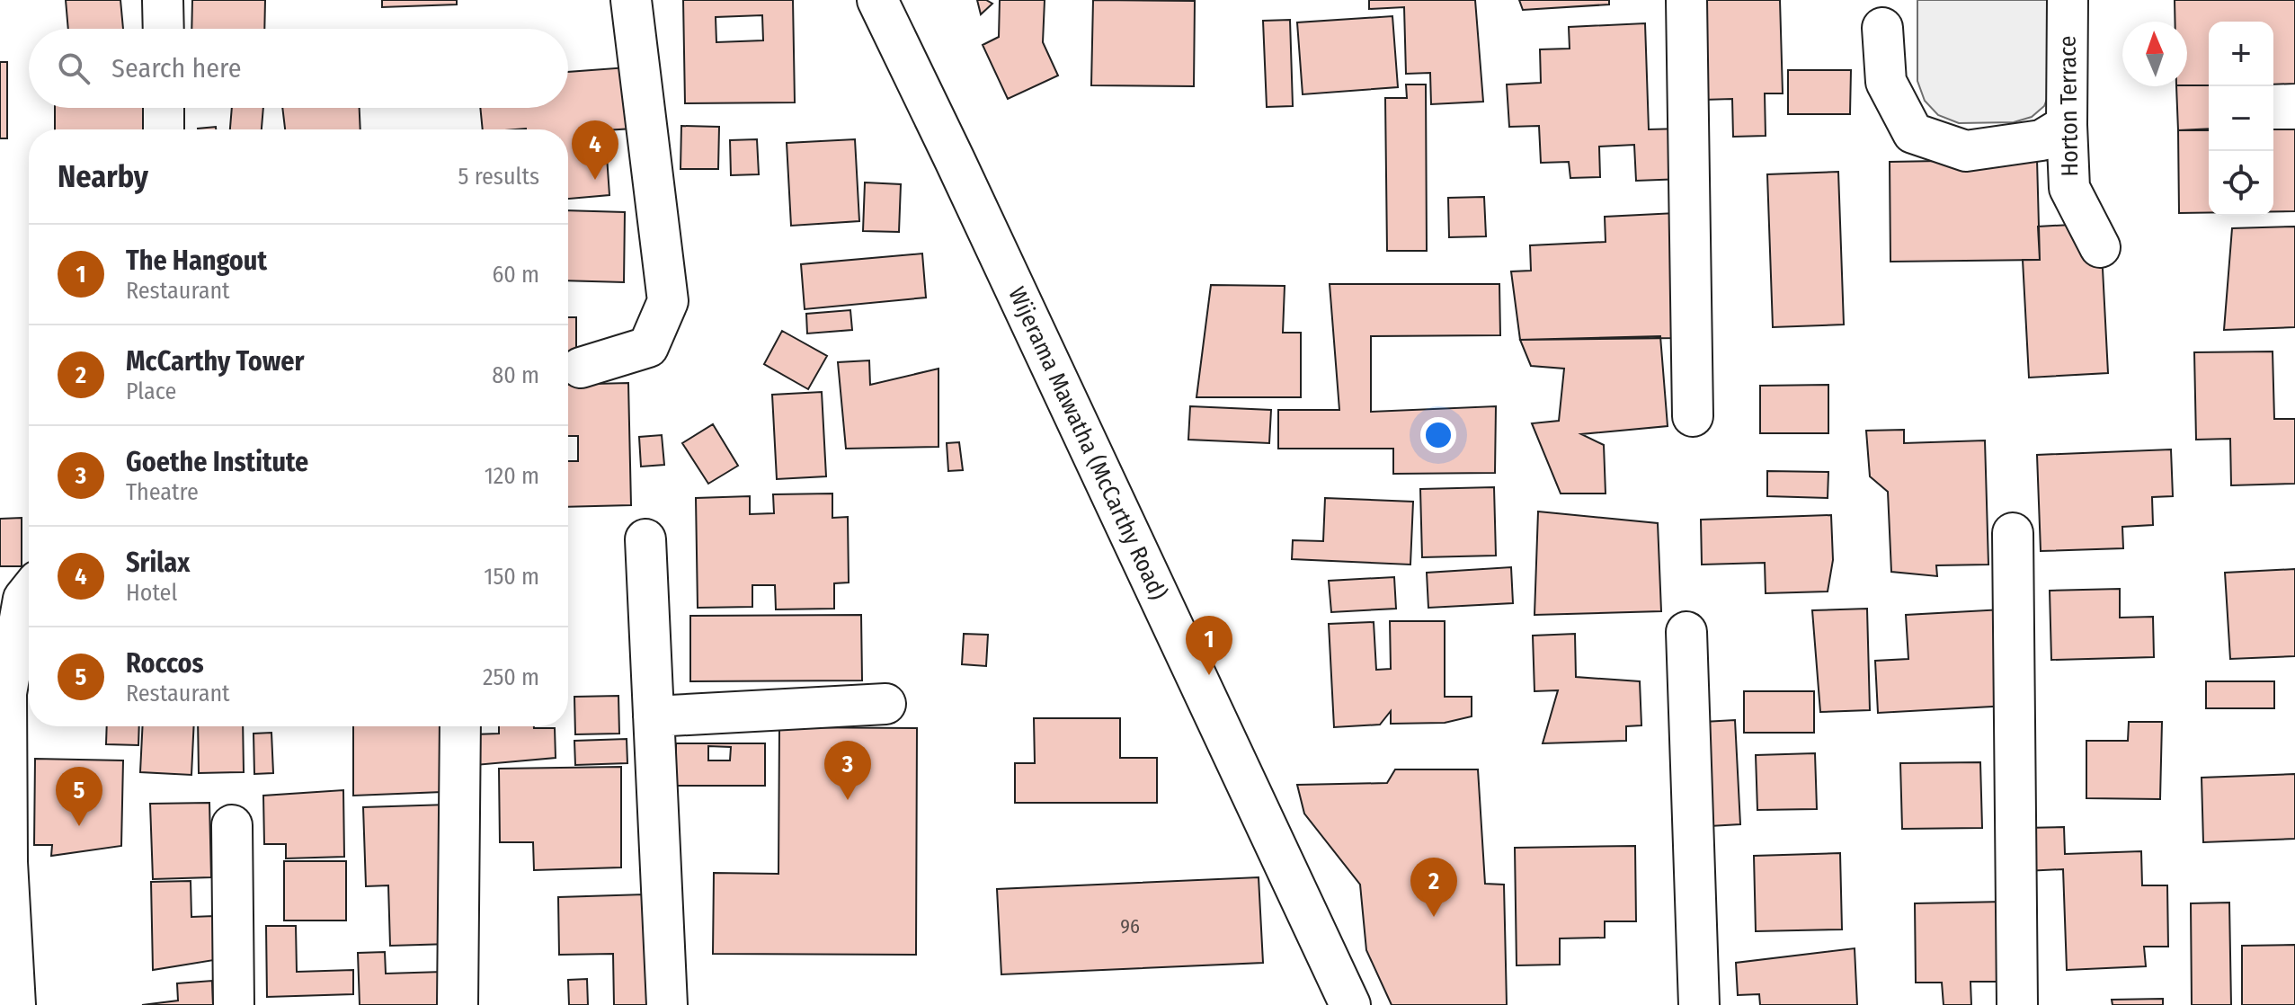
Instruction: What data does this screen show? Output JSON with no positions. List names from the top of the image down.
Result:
{
  "streets": {
    "street": ["Horton Terrace", "Wijerama Mawatha (McCarthy Road)"]
  },
  "house_numbers": ["96"],
  "north": "top",
  "page": {
    "map_buttons": ["+", "−"],
    "search": "Search here",
    "pins": [
      "4",
      "1",
      "3",
      "5",
      "2"
    ],
    "heading": ["Nearby", "5 results"],
    "list": [
      {
        "mark": "1",
        "name": "The Hangout",
        "note": "Restaurant",
        "value": "60 m"
      },
      {
        "mark": "2",
        "name": "McCarthy Tower",
        "note": "Place",
        "value": "80 m"
      },
      {
        "mark": "3",
        "name": "Goethe Institute",
        "note": "Theatre",
        "value": "120 m"
      },
      {
        "mark": "4",
        "name": "Srilax",
        "note": "Hotel",
        "value": "150 m"
      },
      {
        "mark": "5",
        "name": "Roccos",
        "note": "Restaurant",
        "value": "250 m"
      }
    ]
  }
}
